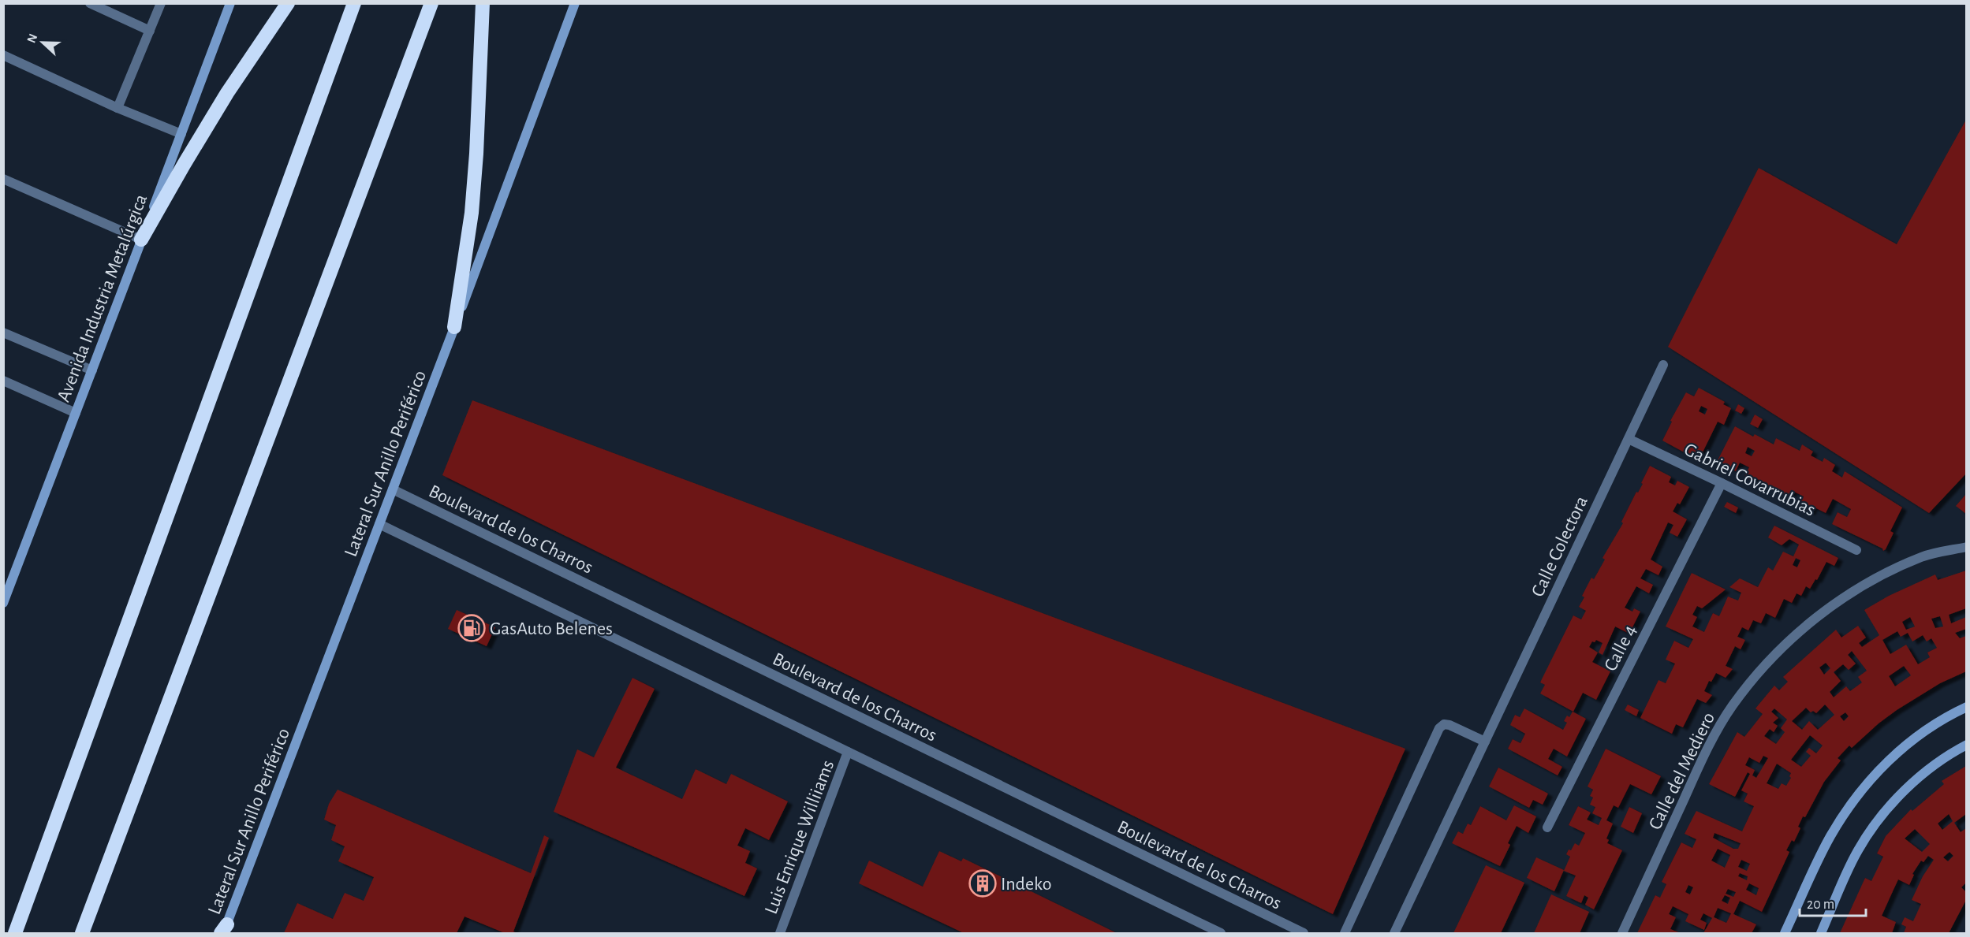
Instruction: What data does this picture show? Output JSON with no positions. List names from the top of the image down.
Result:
{
  "streets": {
    "main road": ["Avenida Industria Metalúrgica", "Lateral Sur Anillo Periférico"],
    "street": [
      "Gabriel Covarrubias",
      "Boulevard de los Charros",
      "Calle Colectora",
      "Calle 4",
      "Calle del Mediero",
      "Luis Enrique Williiams"
    ]
  },
  "crossings": [
    ["Lateral Sur Anillo Periférico", "Boulevard de los Charros"],
    ["Gabriel Covarrubias", "Calle Colectora"],
    ["Gabriel Covarrubias", "Calle 4"]
  ],
  "places": {
    "fuel station": ["GasAuto Belenes"],
    "building": ["Indeko"]
  },
  "scale_bar": "20 m",
  "north": "left"
}
